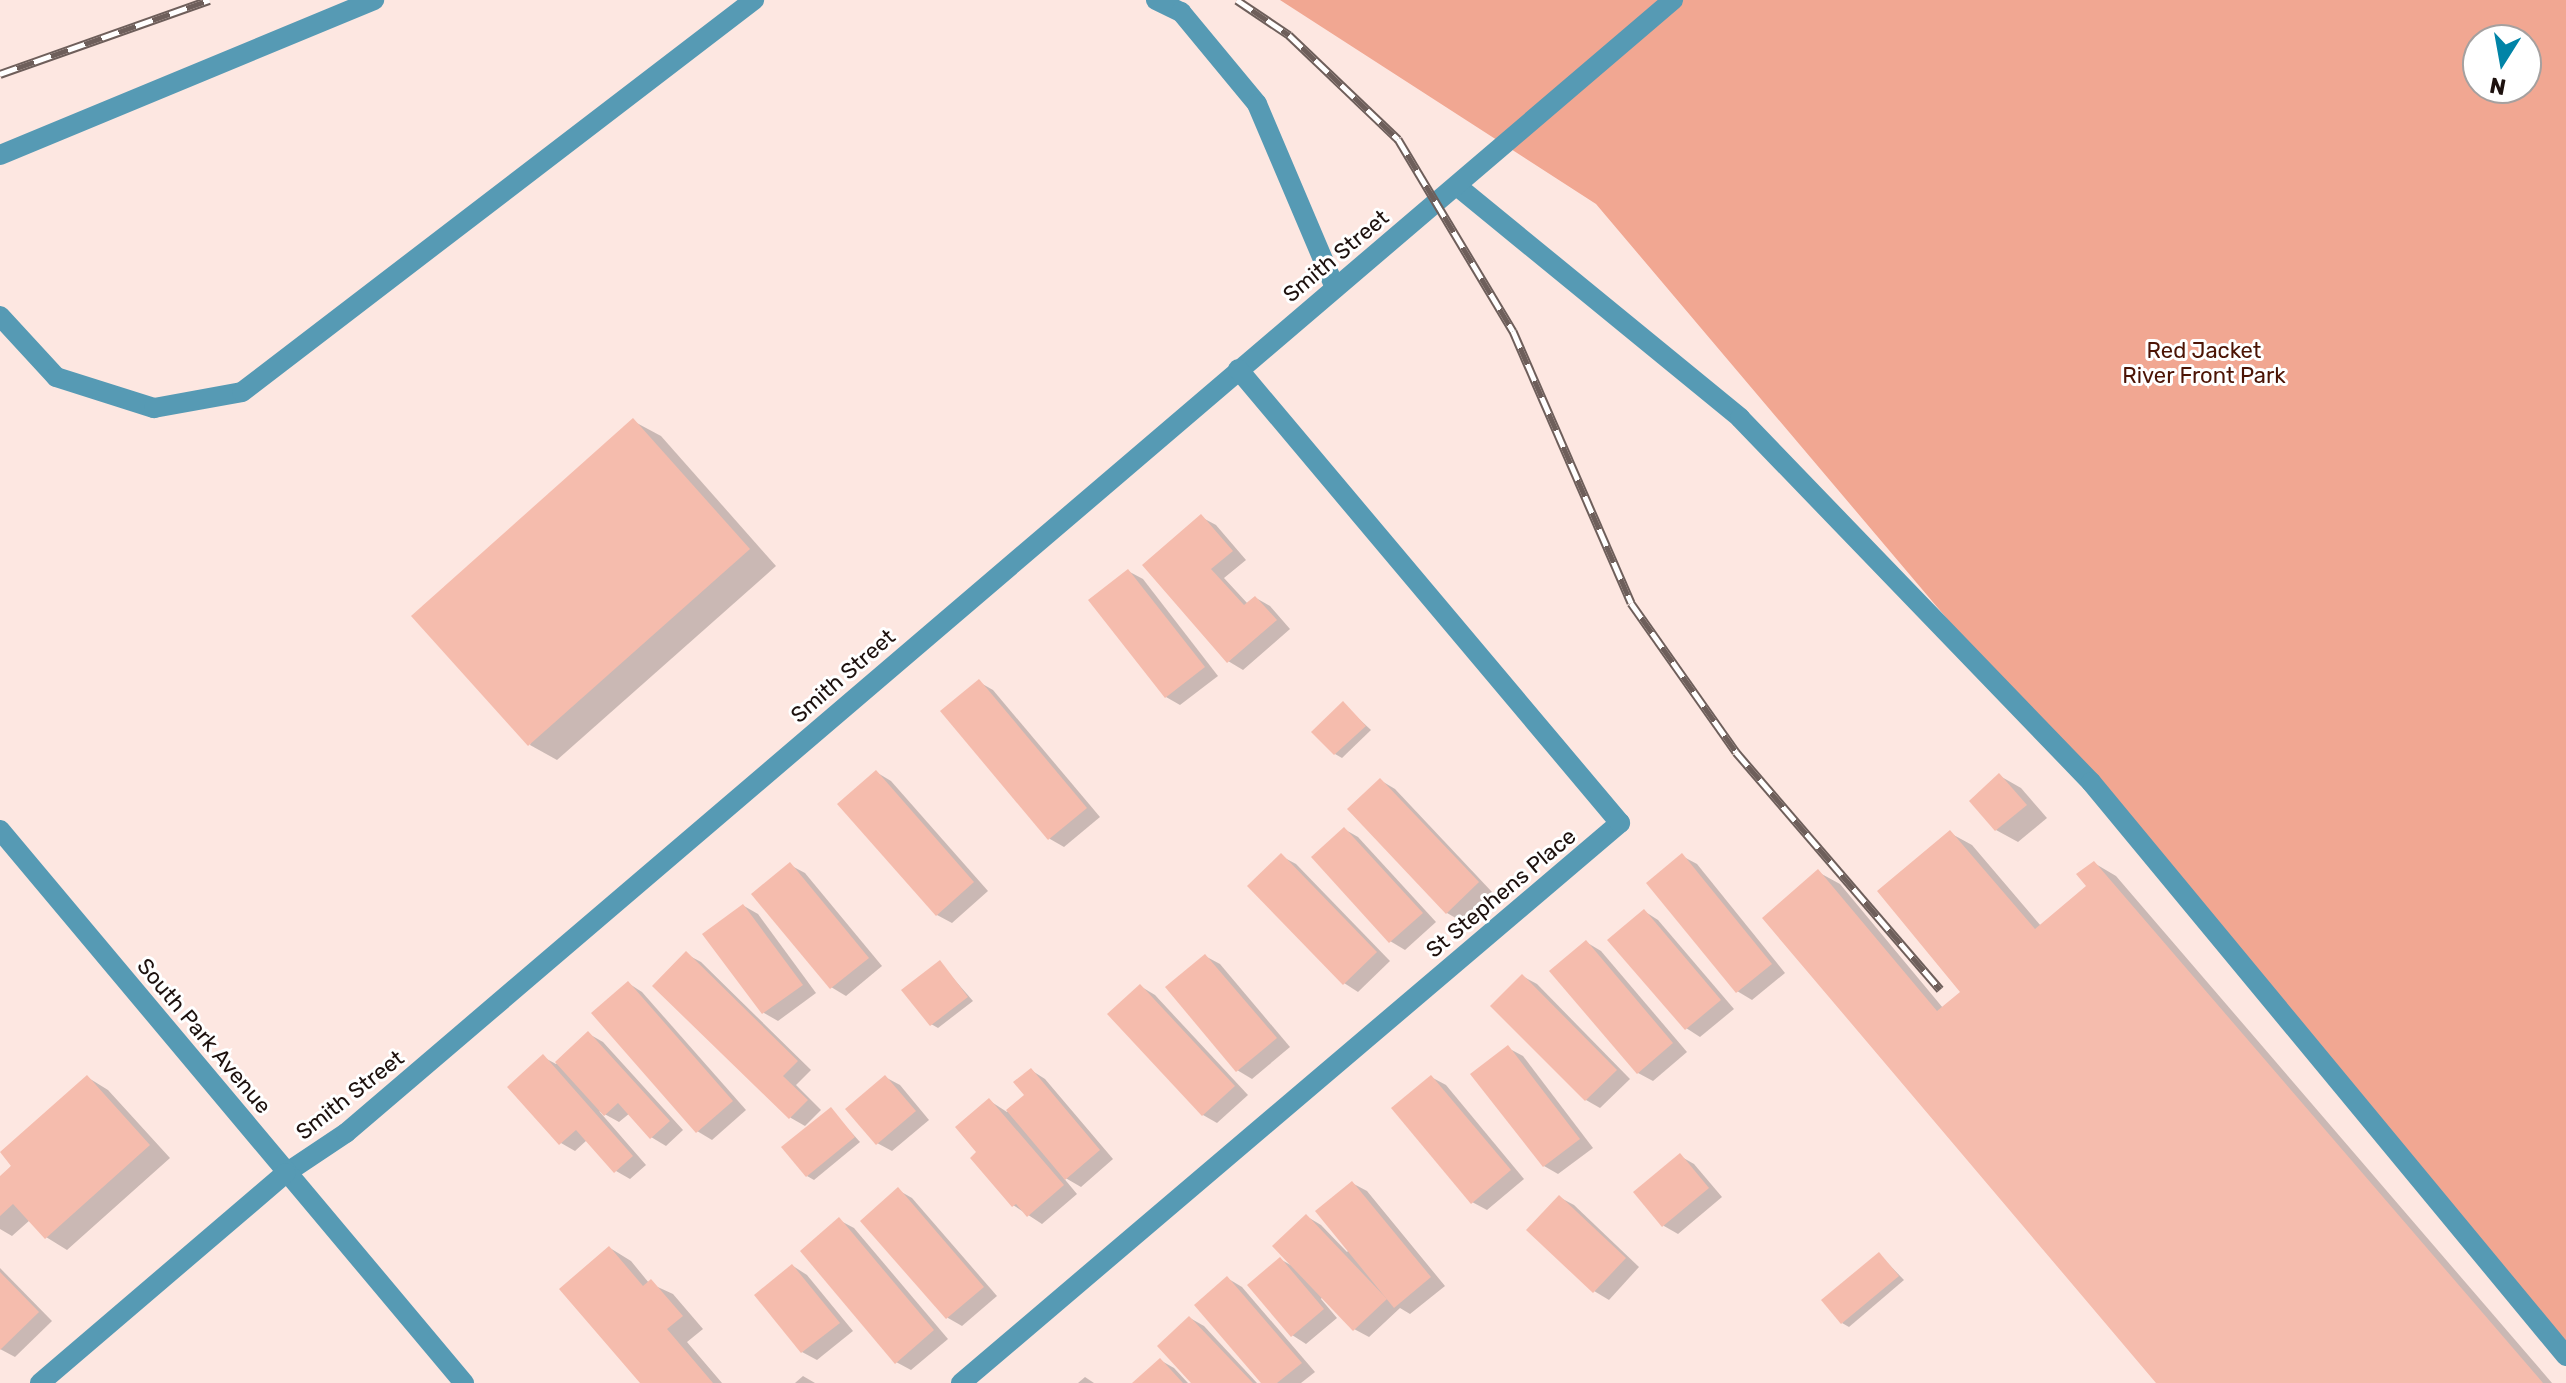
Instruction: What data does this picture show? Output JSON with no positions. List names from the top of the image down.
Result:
{
  "streets": {
    "street": ["Smith Street", "St Stephens Place", "South Park Avenue"]
  },
  "crossings": [
    ["Smith Street", "St Stephens Place"],
    ["Smith Street", "South Park Avenue"]
  ],
  "parks": ["Red Jacket River Front Park"],
  "north": "bottom"
}
